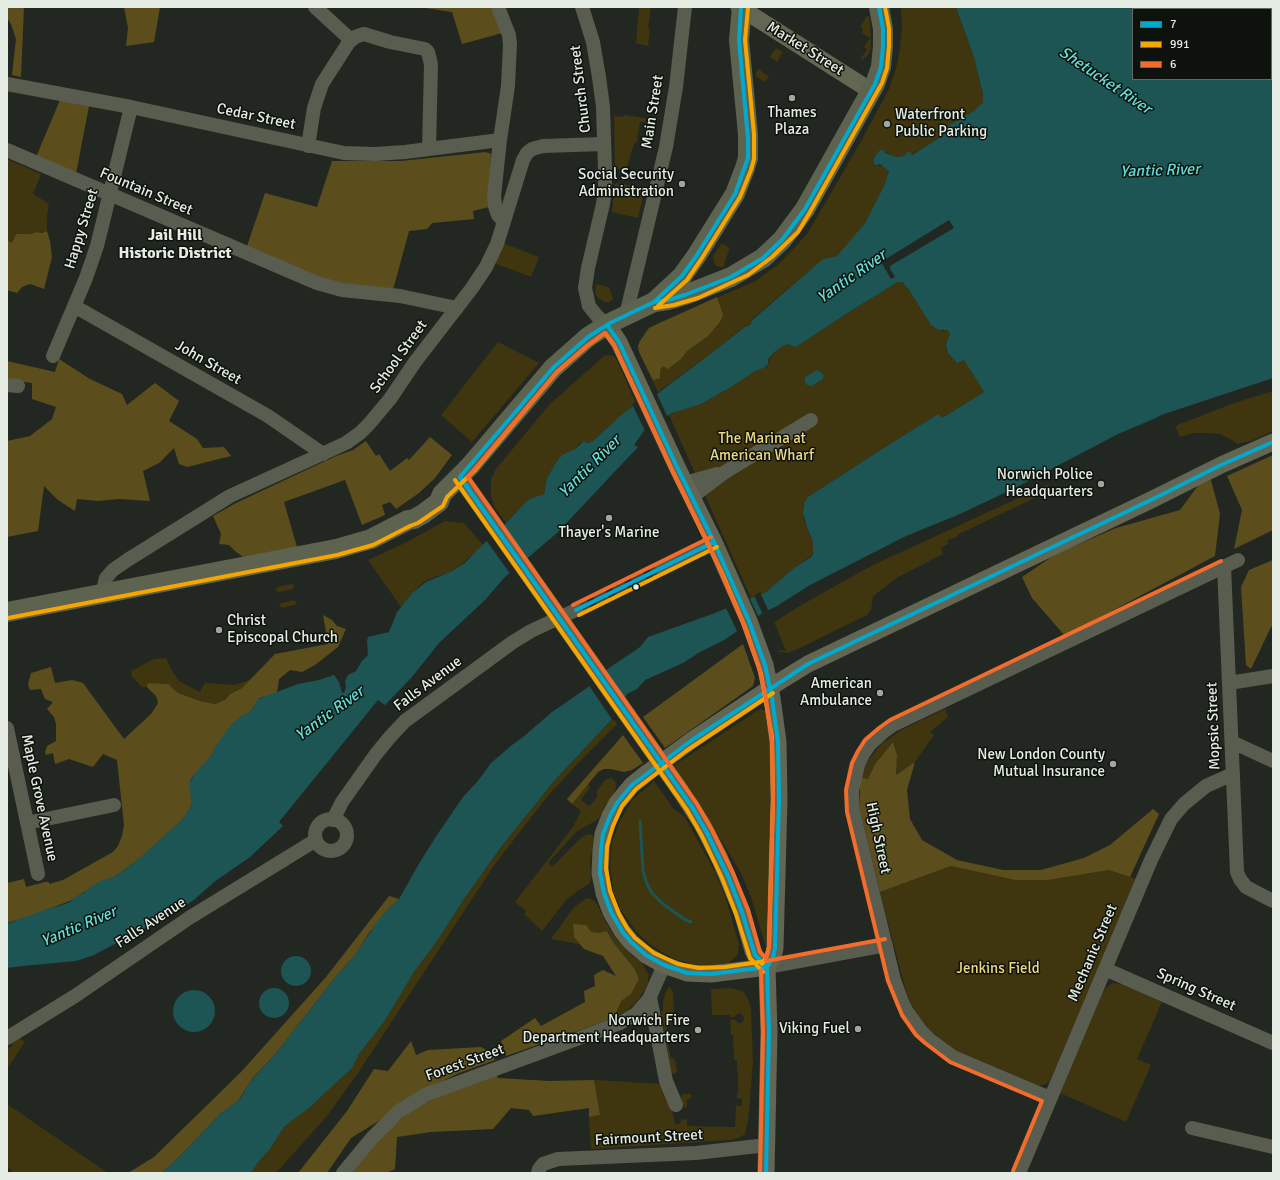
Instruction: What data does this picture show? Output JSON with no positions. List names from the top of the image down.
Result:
{
  "streets": {
    "main road": ["Market Street"],
    "street": [
      "Church Street",
      "Main Street",
      "Cedar Street",
      "Fountain Street",
      "Happy Street",
      "School Street",
      "John Street",
      "Falls Avenue",
      "Mopsic Street",
      "Maple Grove Avenue",
      "High Street",
      "Mechanic Street",
      "Spring Street",
      "Forest Street",
      "Fairmount Street"
    ]
  },
  "crossings": [
    ["Church Street", "School Street"],
    ["Cedar Street", "Happy Street"],
    ["Fountain Street", "Happy Street"],
    ["Fountain Street", "School Street"],
    ["Happy Street", "John Street"],
    ["School Street", "John Street"],
    ["Mopsic Street", "High Street"],
    ["Mopsic Street", "Mechanic Street"],
    ["High Street", "Mechanic Street"],
    ["Mechanic Street", "Spring Street"]
  ],
  "districts": ["Jail Hill Historic District"],
  "water": ["Shetucket River", "Yantic River"],
  "parks": ["The Marina at American Wharf", "Jenkins Field"],
  "places": [
    "Thames Plaza",
    "Waterfront Public Parking",
    "Social Security Administration",
    "Norwich Police Headquarters",
    "Thayer's Marine",
    "Christ Episcopal Church",
    "American Ambulance",
    "New London County Mutual Insurance",
    "Viking Fuel",
    "Norwich Fire Department Headquarters"
  ],
  "lines": ["transit line 7", "transit line 991", "transit line 6"],
  "legend": ["7", "991", "6"]
}
